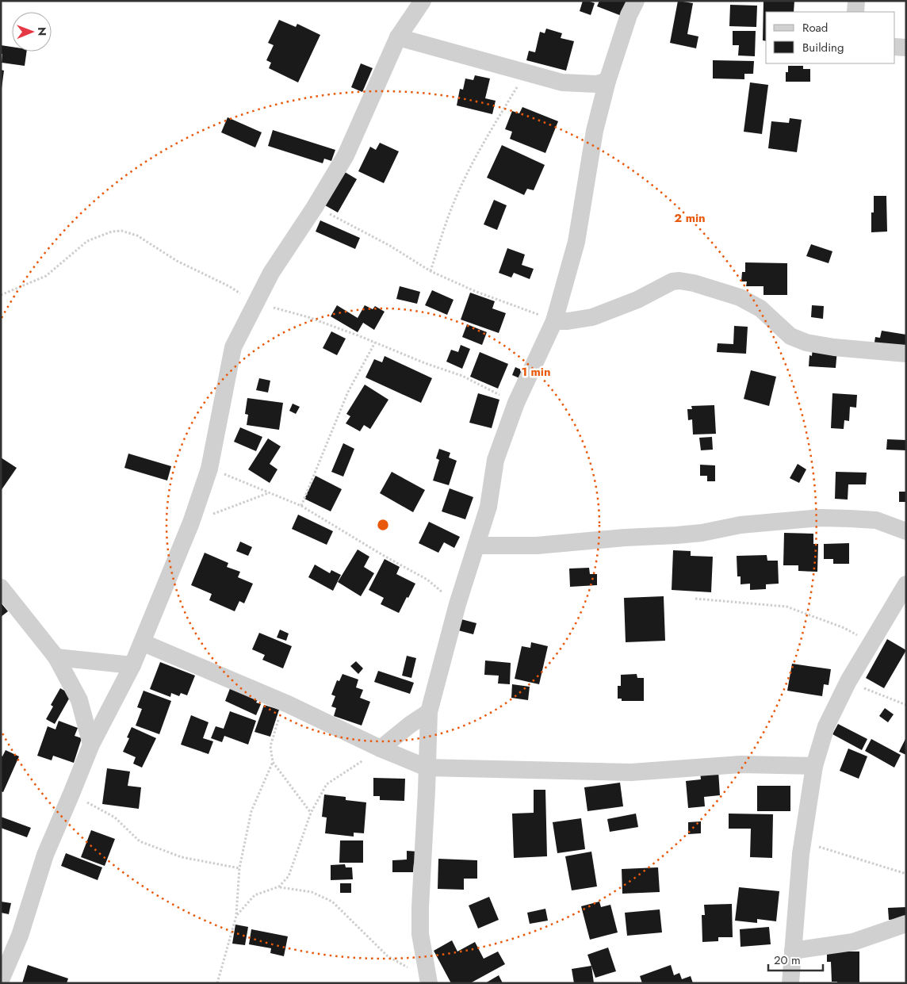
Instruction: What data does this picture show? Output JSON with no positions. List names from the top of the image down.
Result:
{
  "legend": ["Road", "Building"],
  "scale_bar": "20 m",
  "north": "right",
  "rings": ["2 min", "1 min"]
}
